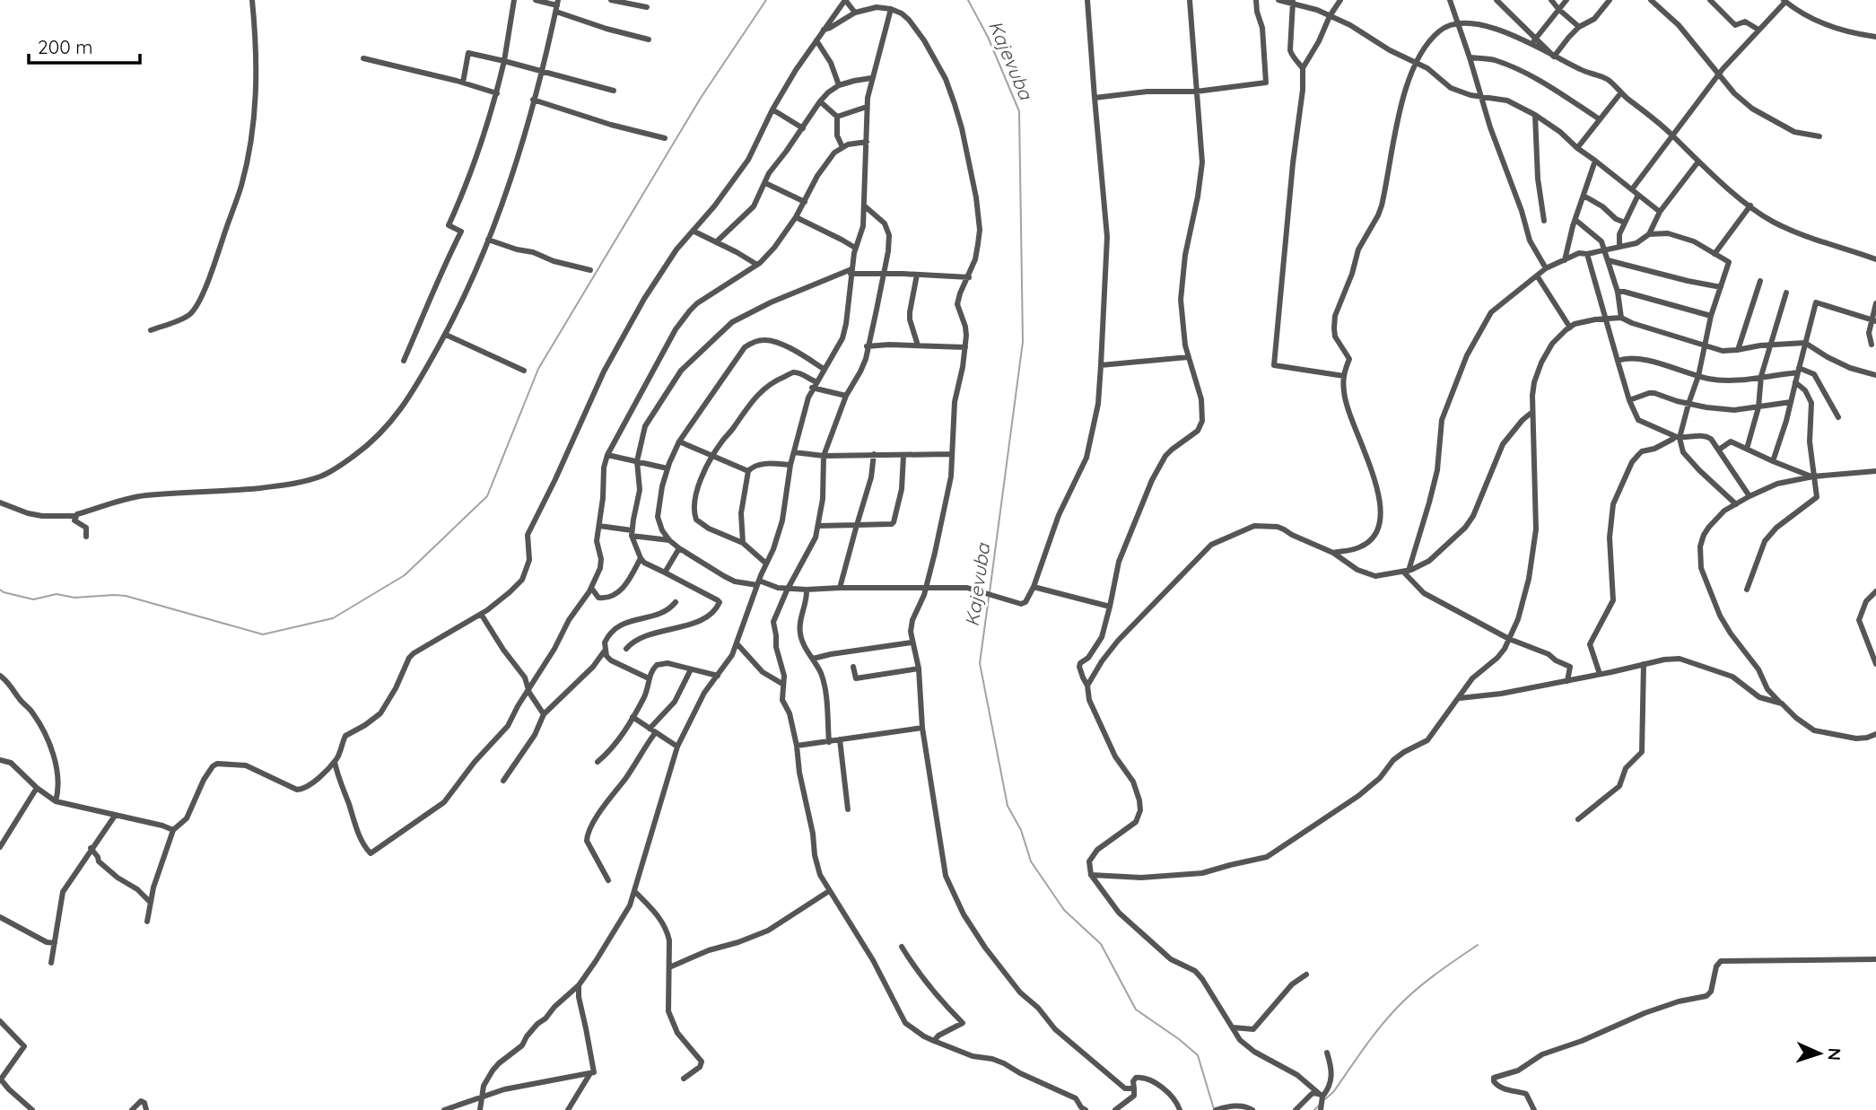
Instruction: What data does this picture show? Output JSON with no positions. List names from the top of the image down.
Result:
{
  "water": ["Kajevuba"],
  "scale_bar": "200 m",
  "north": "right"
}
